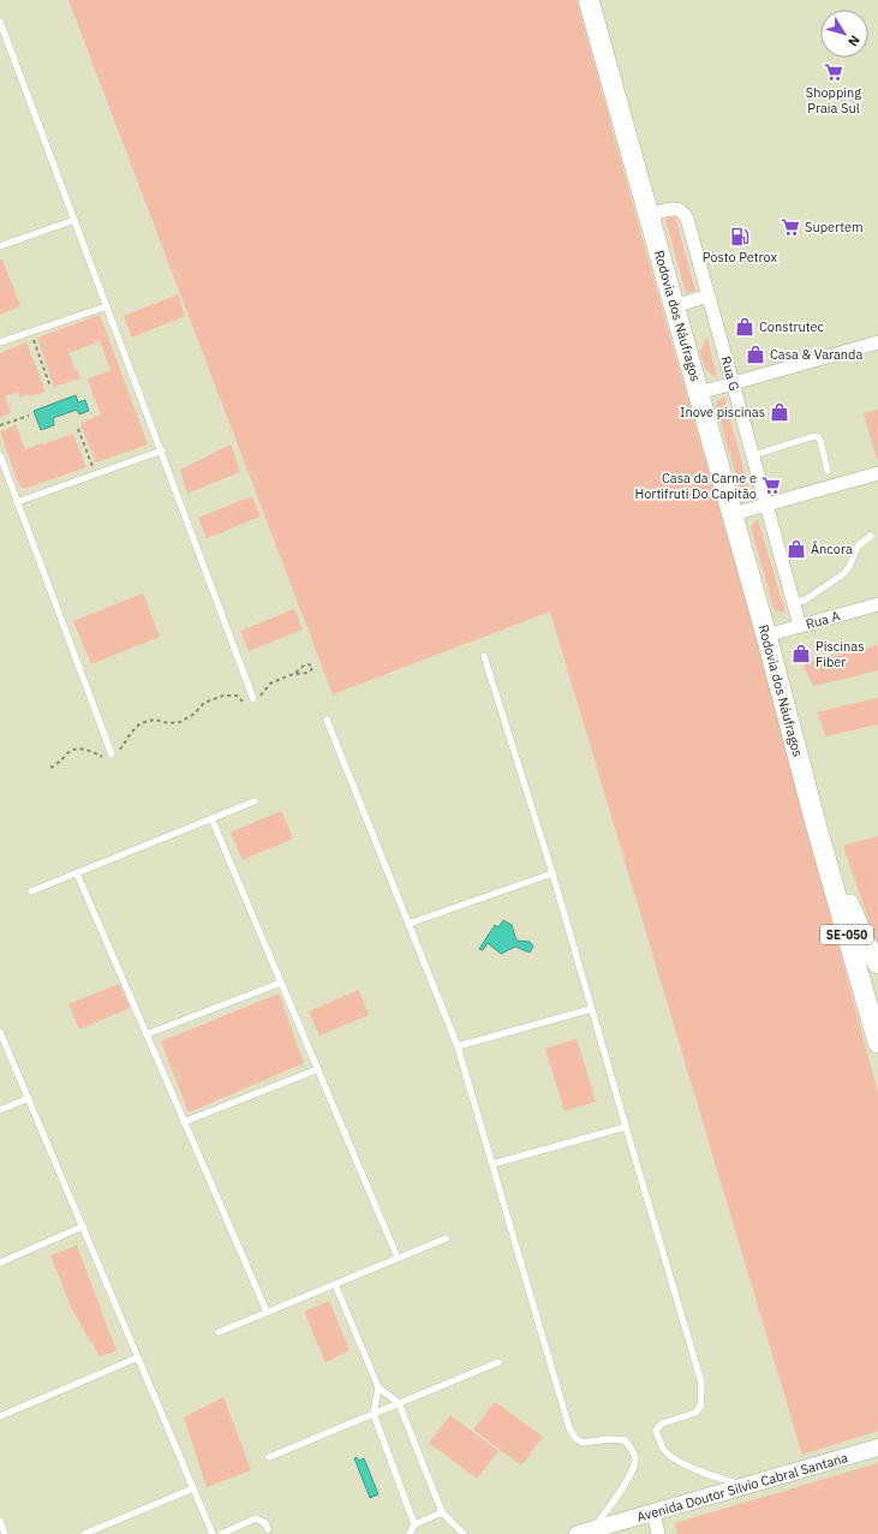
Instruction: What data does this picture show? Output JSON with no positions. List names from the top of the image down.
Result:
{
  "streets": {
    "main road": ["Rodovia dos Náufragos", "SE-050"],
    "street": ["Rua G", "Rua A", "Avenida Doutor Silvio Cabral Santana"]
  },
  "crossings": [
    ["Rodovia dos Náufragos", "Rua G"],
    ["Rodovia dos Náufragos", "Rua A"],
    ["Rodovia dos Náufragos", "SE-050"],
    ["Rua G", "Rua A"]
  ],
  "places": {
    "supermarket": ["Shopping Praia Sul", "Supertem", "Casa da Carne e Hortifruti Do Capitão"],
    "fuel station": ["Posto Petrox"],
    "shop": [
      "Construtec",
      "Casa & Varanda",
      "Inove piscinas",
      "Âncora",
      "Piscinas Fiber"
    ]
  },
  "north": "bottom right"
}
